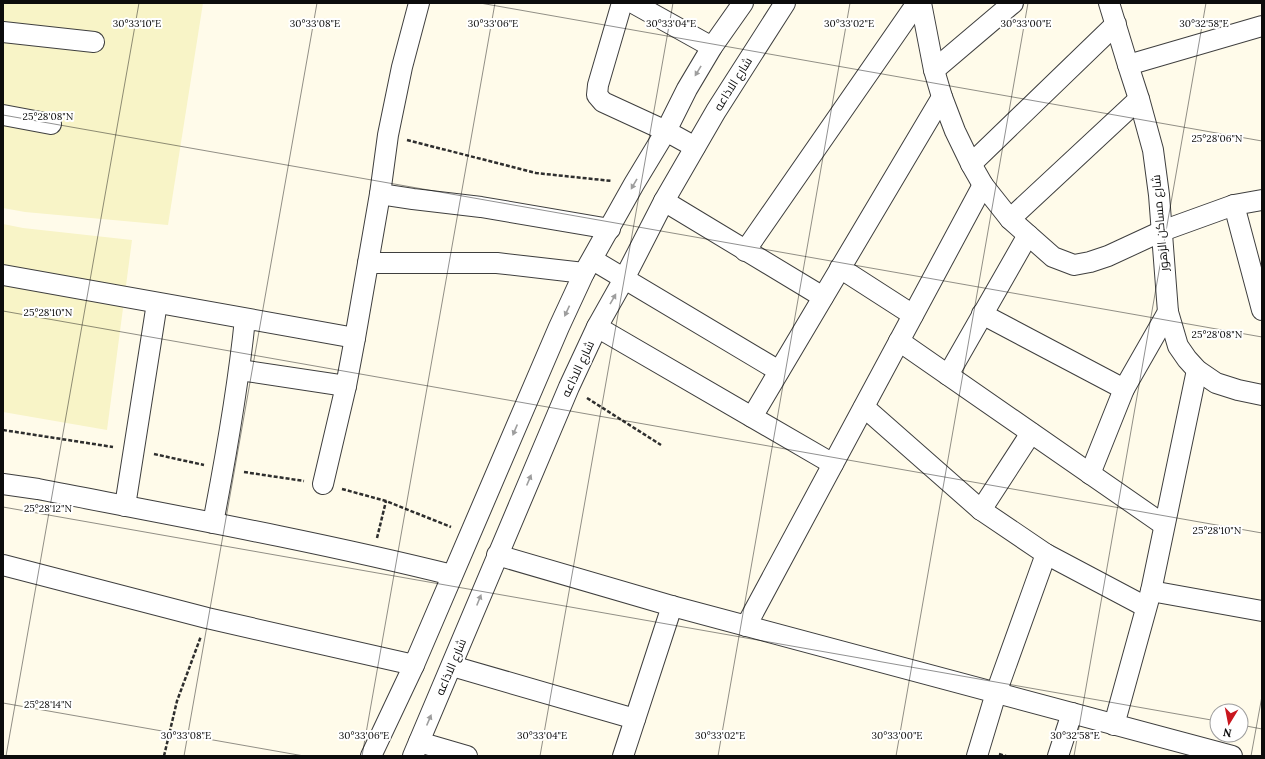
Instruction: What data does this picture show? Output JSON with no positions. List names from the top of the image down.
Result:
{
  "streets": {
    "street": ["شارع الاذاعه", "شارع مساكن الزهور"]
  },
  "north": "bottom",
  "coordinates": [
    "30°33'10\"E",
    "30°33'08\"E",
    "30°33'06\"E",
    "30°33'04\"E",
    "30°33'02\"E",
    "30°33'00\"E",
    "30°32'58\"E",
    "25°28'08\"N",
    "25°28'06\"N",
    "25°28'10\"N",
    "25°28'12\"N",
    "25°28'14\"N"
  ]
}
